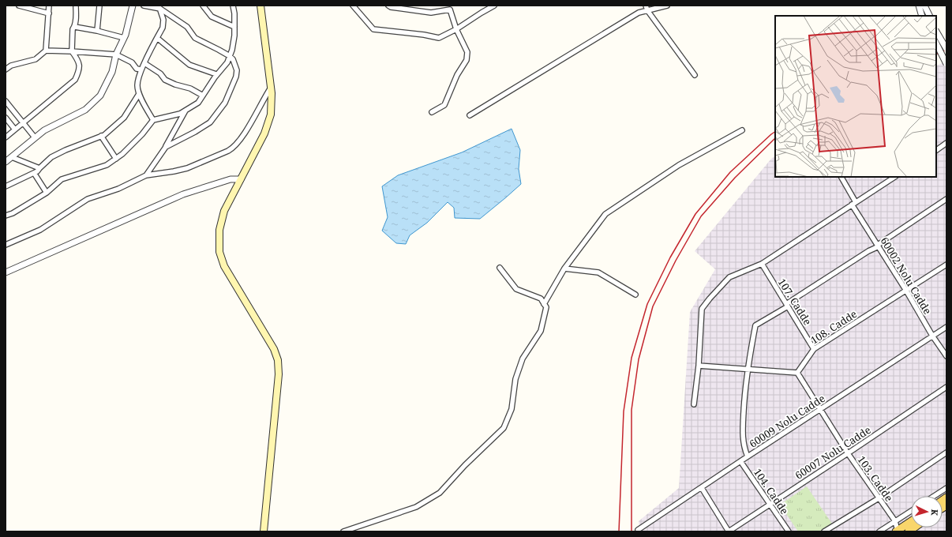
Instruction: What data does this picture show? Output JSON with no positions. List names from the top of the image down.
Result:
{
  "streets": {
    "street": [
      "60002 Nolu Cadde",
      "107. Cadde",
      "108. Cadde",
      "60009 Nolu Cadde",
      "60007 Nolu Cadde",
      "103. Cadde",
      "104. Cadde"
    ]
  },
  "crossings": [
    ["60002 Nolu Cadde", "108. Cadde"],
    ["60002 Nolu Cadde", "60009 Nolu Cadde"],
    ["107. Cadde", "108. Cadde"],
    ["108. Cadde", "103. Cadde"],
    ["60009 Nolu Cadde", "103. Cadde"],
    ["60009 Nolu Cadde", "104. Cadde"],
    ["60007 Nolu Cadde", "103. Cadde"],
    ["60007 Nolu Cadde", "104. Cadde"]
  ],
  "north": "right"
}
